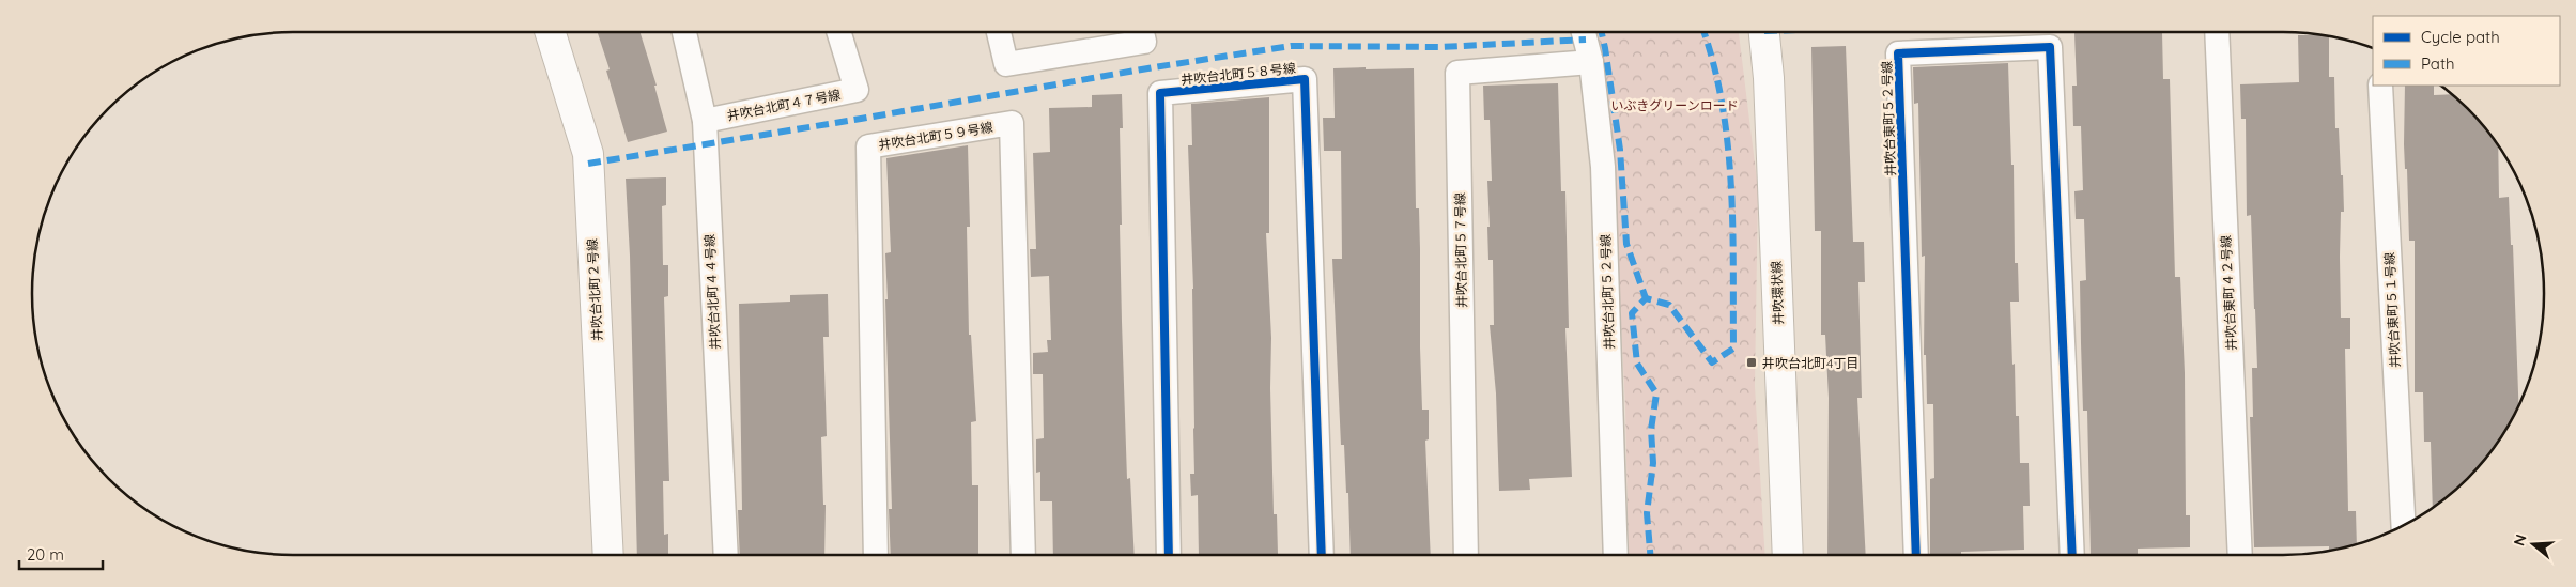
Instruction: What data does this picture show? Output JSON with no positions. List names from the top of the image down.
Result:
{
  "streets": {
    "street": [
      "井吹台北町５８号線",
      "井吹台北町４７号線",
      "井吹台東町５２号線",
      "井吹台北町５９号線",
      "井吹台北町５７号線",
      "井吹台北町２号線",
      "井吹台北町４４号線",
      "井吹台北町５２号線",
      "井吹環状線",
      "井吹台東町４２号線",
      "井吹台東町５１号線"
    ]
  },
  "crossings": [
    ["井吹台北町４７号線", "井吹台北町４４号線"],
    ["井吹台北町５７号線", "井吹台北町５２号線"]
  ],
  "parks": ["いぶきグリーンロード"],
  "places": {
    "transit": ["井吹台北町4丁目"]
  },
  "legend": ["Cycle path", "Path"],
  "scale_bar": "20 m",
  "north": "left"
}
